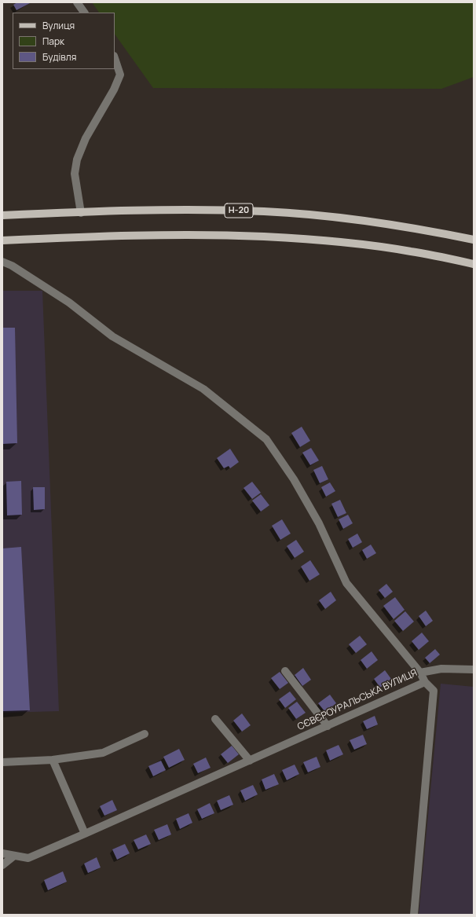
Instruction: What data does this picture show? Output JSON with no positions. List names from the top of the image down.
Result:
{
  "streets": {
    "main road": ["Н-20"],
    "street": ["СЄВЄРОУРАЛЬСЬКА ВУЛИЦЯ"]
  },
  "legend": ["Вулиця", "Парк", "Будівля"]
}
